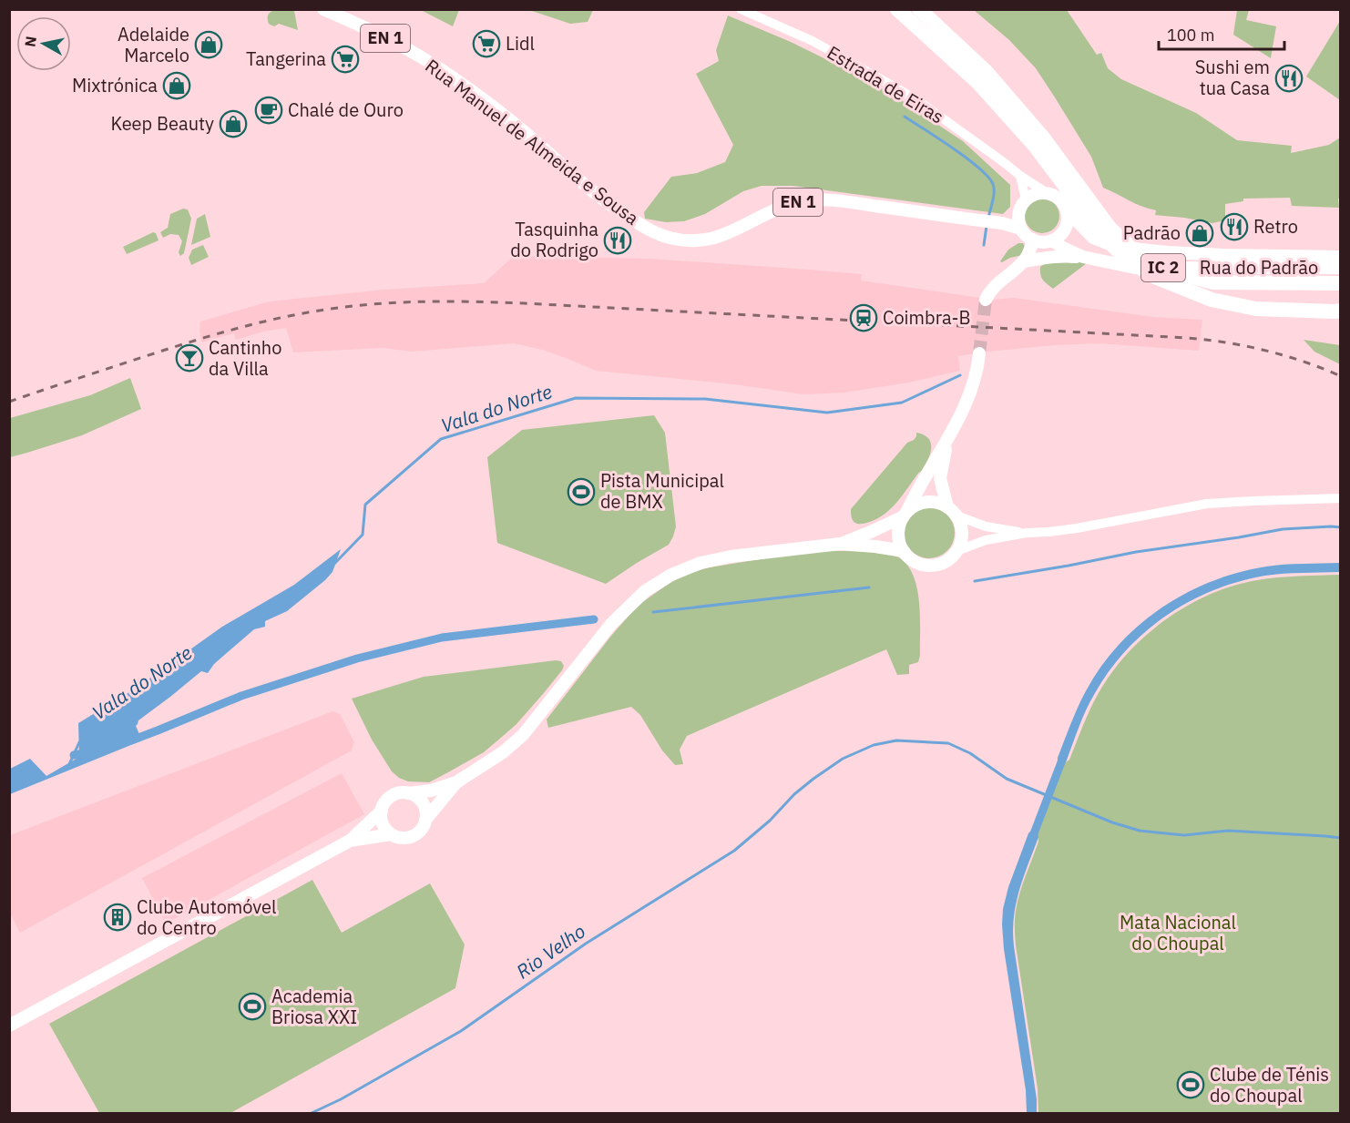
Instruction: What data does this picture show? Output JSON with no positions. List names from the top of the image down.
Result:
{
  "streets": {
    "highway": ["IC 2"],
    "main road": ["EN 1", "Rua Manuel de Almeida e Sousa", "Rua do Padrão"],
    "street": ["Estrada de Eiras"]
  },
  "crossings": [
    ["Estrada de Eiras", "Rua Manuel de Almeida e Sousa"],
    ["Estrada de Eiras", "Rua do Padrão"],
    ["Rua Manuel de Almeida e Sousa", "Rua do Padrão"]
  ],
  "water": ["Vala do Norte", "Rio Velho"],
  "parks": ["Mata Nacional do Choupal"],
  "places": {
    "supermarket": ["Lidl", "Tangerina"],
    "shop": [
      "Adelaide Marcelo",
      "Mixtrónica",
      "Keep Beauty",
      "Padrão"
    ],
    "restaurant": ["Sushi em tua Casa", "Retro", "Tasquinha do Rodrigo"],
    "cafe": ["Chalé de Ouro"],
    "station": ["Coimbra-B"],
    "bar": ["Cantinho da Villa"],
    "sports": ["Pista Municipal de BMX", "Academia Briosa XXI", "Clube de Ténis do Choupal"],
    "building": ["Clube Automóvel do Centro"]
  },
  "scale_bar": "100 m",
  "north": "left"
}
